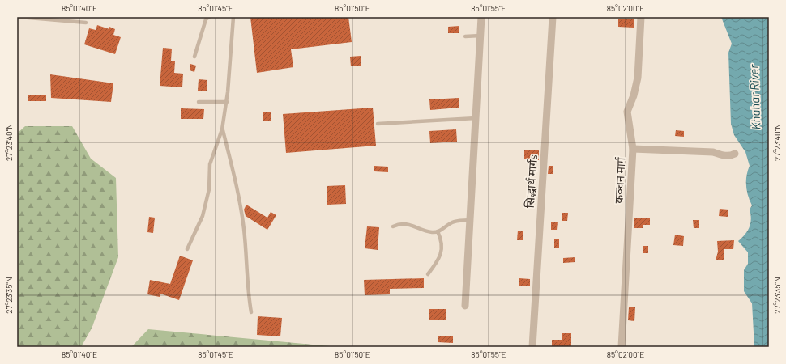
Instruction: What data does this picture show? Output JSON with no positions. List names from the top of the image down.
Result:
{
  "streets": {
    "street": ["कञ्चन मार्ग", "सिद्धार्थ मार्गs"]
  },
  "water": ["Khahar River"],
  "coordinates": [
    "85°01'40\"E",
    "85°01'45\"E",
    "85°01'50\"E",
    "85°01'55\"E",
    "85°02'00\"E",
    "27°23'40\"N",
    "27°23'35\"N"
  ]
}
